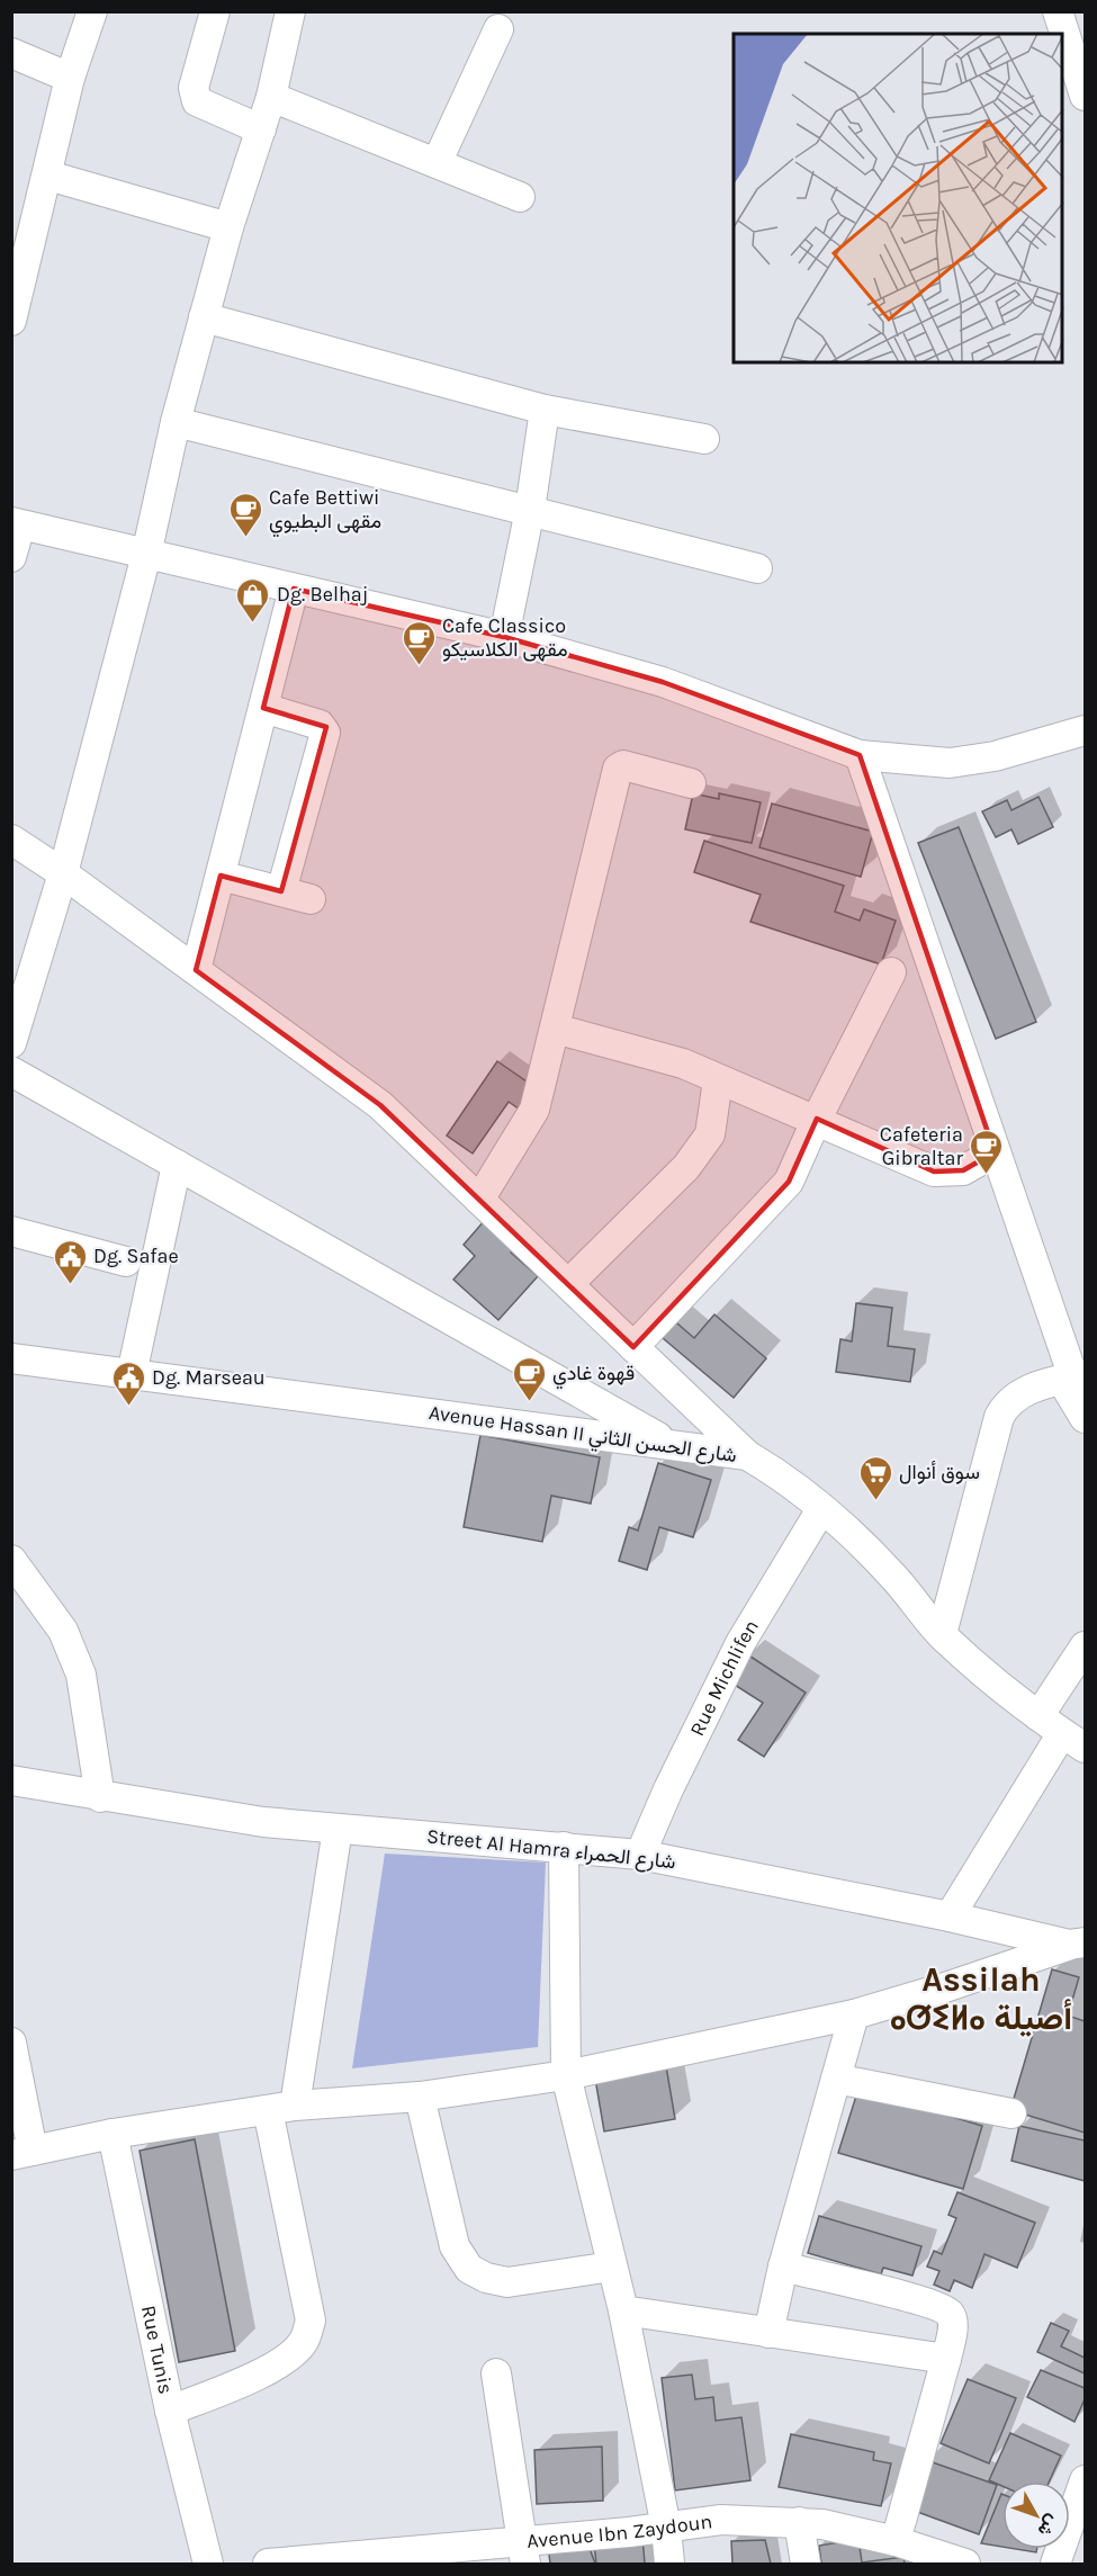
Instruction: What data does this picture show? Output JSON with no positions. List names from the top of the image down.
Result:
{
  "streets": {
    "street": [
      "Avenue Hassan II شارع الحسن الثاني",
      "Rue Michlifen",
      "Street Al Hamra شارع الحمراء",
      "Rue Tunis",
      "Avenue Ibn Zaydoun"
    ]
  },
  "crossings": [
    ["Avenue Hassan II شارع الحسن الثاني", "Rue Michlifen"],
    ["Rue Michlifen", "Street Al Hamra شارع الحمراء"]
  ],
  "districts": ["Assilah ⴰⵚⵉⵍⴰ أصيلة"],
  "places": {
    "cafe": [
      "Cafe Bettiwi مقهى البطيوي",
      "Cafe Classico مقهى الكلاسيكو",
      "Cafeteria Gibraltar",
      "قهوة غادي"
    ],
    "shop": ["Dg. Belhaj"],
    "public building": ["Dg. Safae", "Dg. Marseau"],
    "supermarket": ["سوق أنوال"]
  },
  "north": "bottom right"
}
